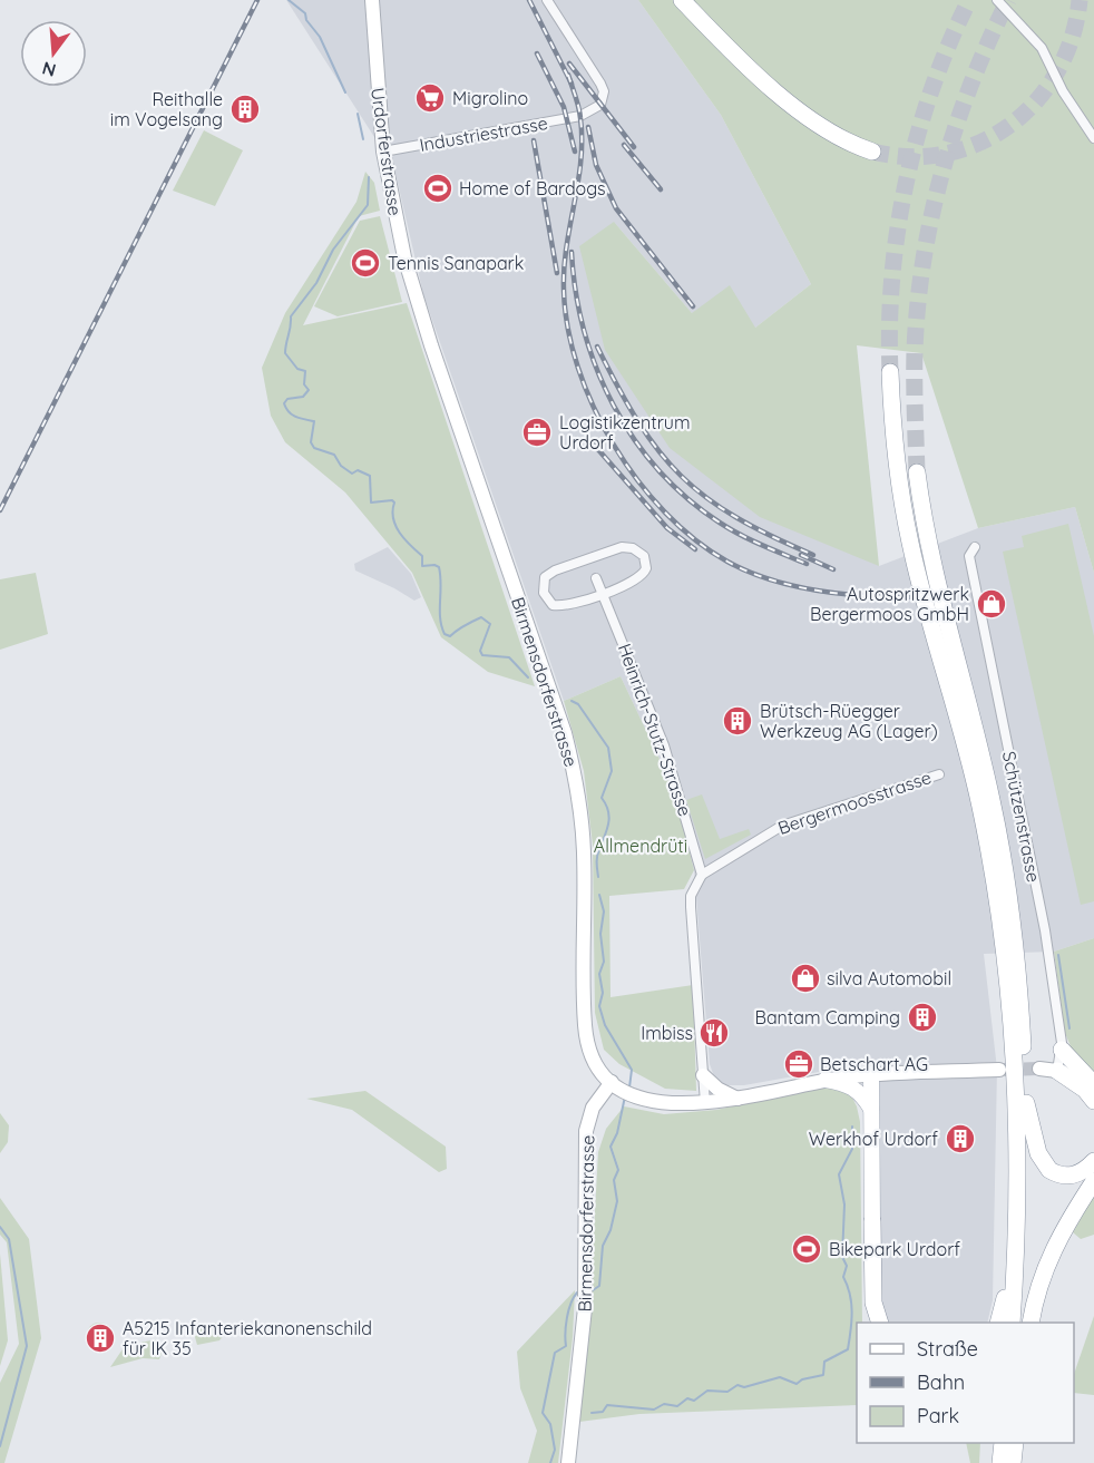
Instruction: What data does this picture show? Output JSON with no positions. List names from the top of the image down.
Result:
{
  "streets": {
    "main road": ["Urdorferstrasse", "Birmensdorferstrasse"],
    "street": [
      "Industriestrasse",
      "Heinrich-Stutz-Strasse",
      "Bergermoosstrasse",
      "Schützenstrasse"
    ]
  },
  "crossings": [
    ["Industriestrasse", "Urdorferstrasse"],
    ["Urdorferstrasse", "Birmensdorferstrasse"],
    ["Heinrich-Stutz-Strasse", "Bergermoosstrasse"]
  ],
  "parks": ["Allmendrüti"],
  "places": {
    "supermarket": ["Migrolino"],
    "building": [
      "Reithalle im Vogelsang",
      "Brütsch-Rüegger Werkzeug AG (Lager)",
      "Bantam Camping",
      "Werkhof Urdorf",
      "A5215 Infanteriekanonenschild für IK 35"
    ],
    "sports": ["Home of Bardogs", "Tennis Sanapark", "Bikepark Urdorf"],
    "office": ["Logistikzentrum Urdorf", "Betschart AG"],
    "shop": ["Autospritzwerk Bergermoos GmbH", "silva Automobil"],
    "restaurant": ["Imbiss"]
  },
  "legend": ["Straße", "Bahn", "Park"],
  "north": "bottom"
}
